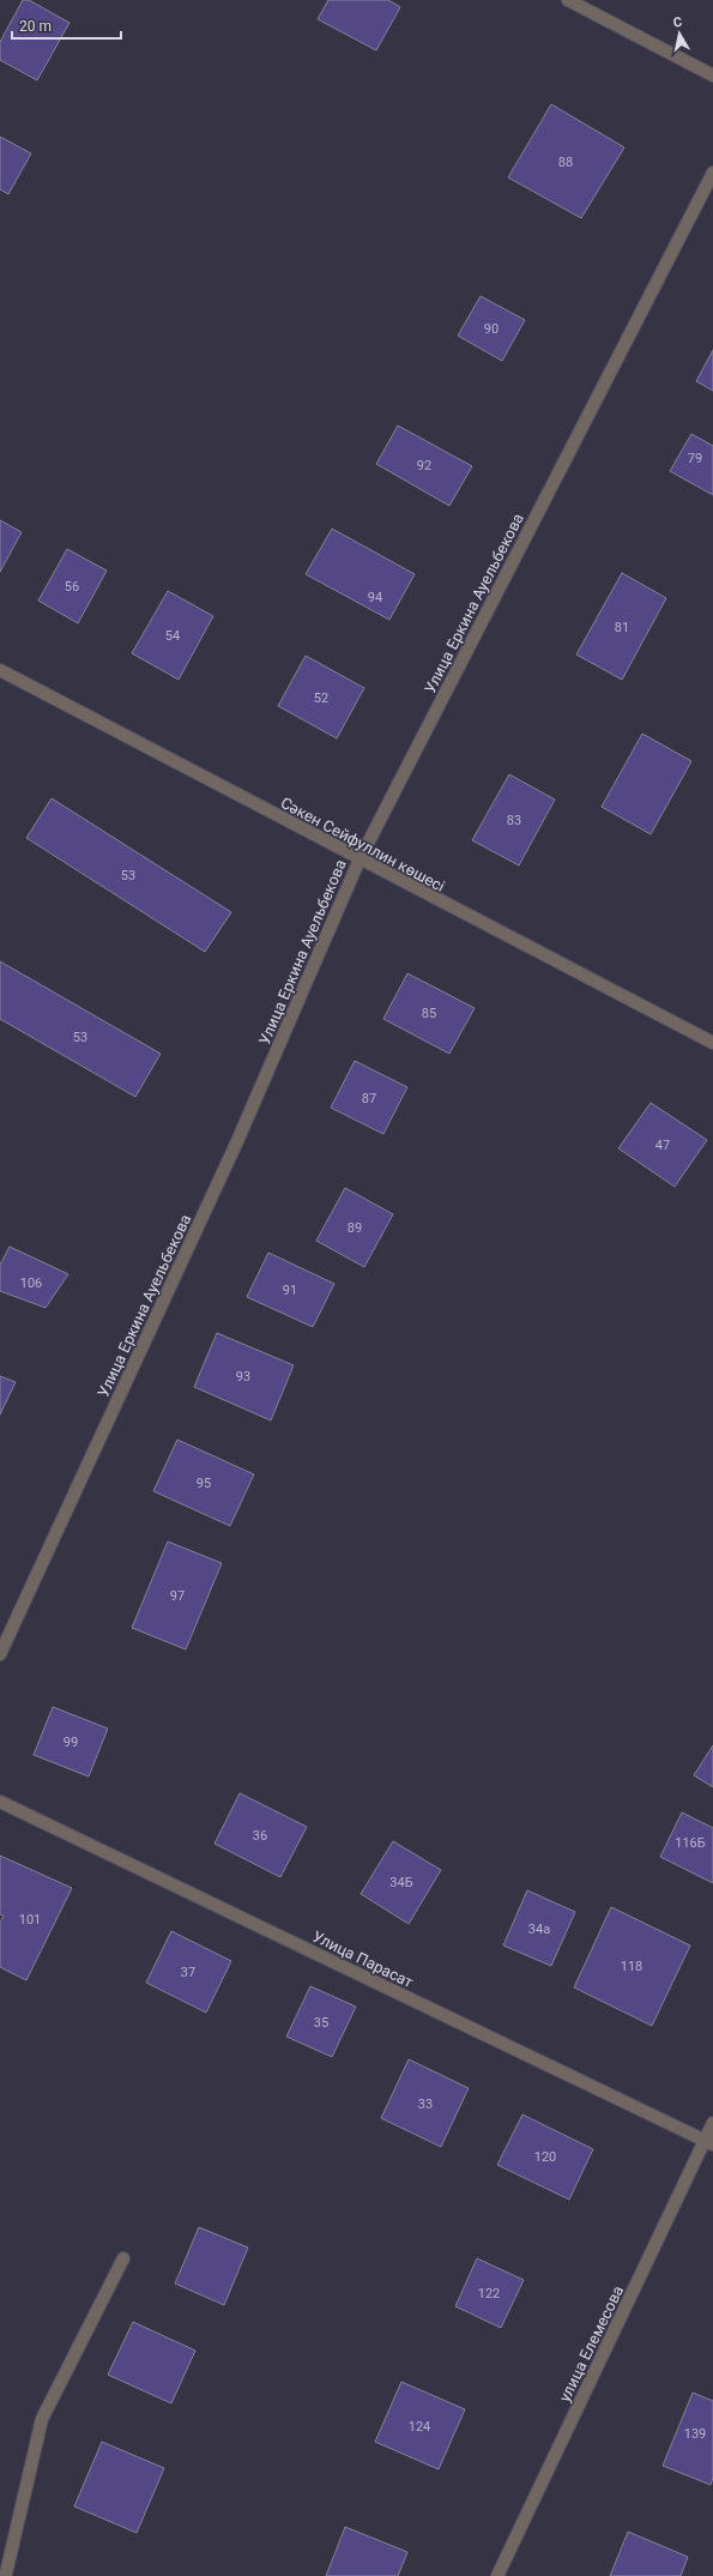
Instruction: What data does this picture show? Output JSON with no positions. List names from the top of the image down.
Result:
{
  "streets": {
    "street": [
      "Улица Еркина Ауельбекова",
      "Сәкен Сейфуллин көшесі",
      "Улица Парасат",
      "улица Елемесова"
    ]
  },
  "crossings": [
    ["Улица Еркина Ауельбекова", "Сәкен Сейфуллин көшесі"],
    ["Улица Парасат", "улица Елемесова"]
  ],
  "house_numbers": [
    "88",
    "90",
    "79",
    "92",
    "56",
    "94",
    "81",
    "54",
    "52",
    "83",
    "53",
    "85",
    "53",
    "87",
    "47",
    "89",
    "106",
    "91",
    "93",
    "95",
    "97",
    "99",
    "36",
    "116Б",
    "34Б",
    "101",
    "34а",
    "118",
    "37",
    "35",
    "33",
    "120",
    "122",
    "124",
    "139"
  ],
  "scale_bar": "20 m",
  "north": "top"
}
